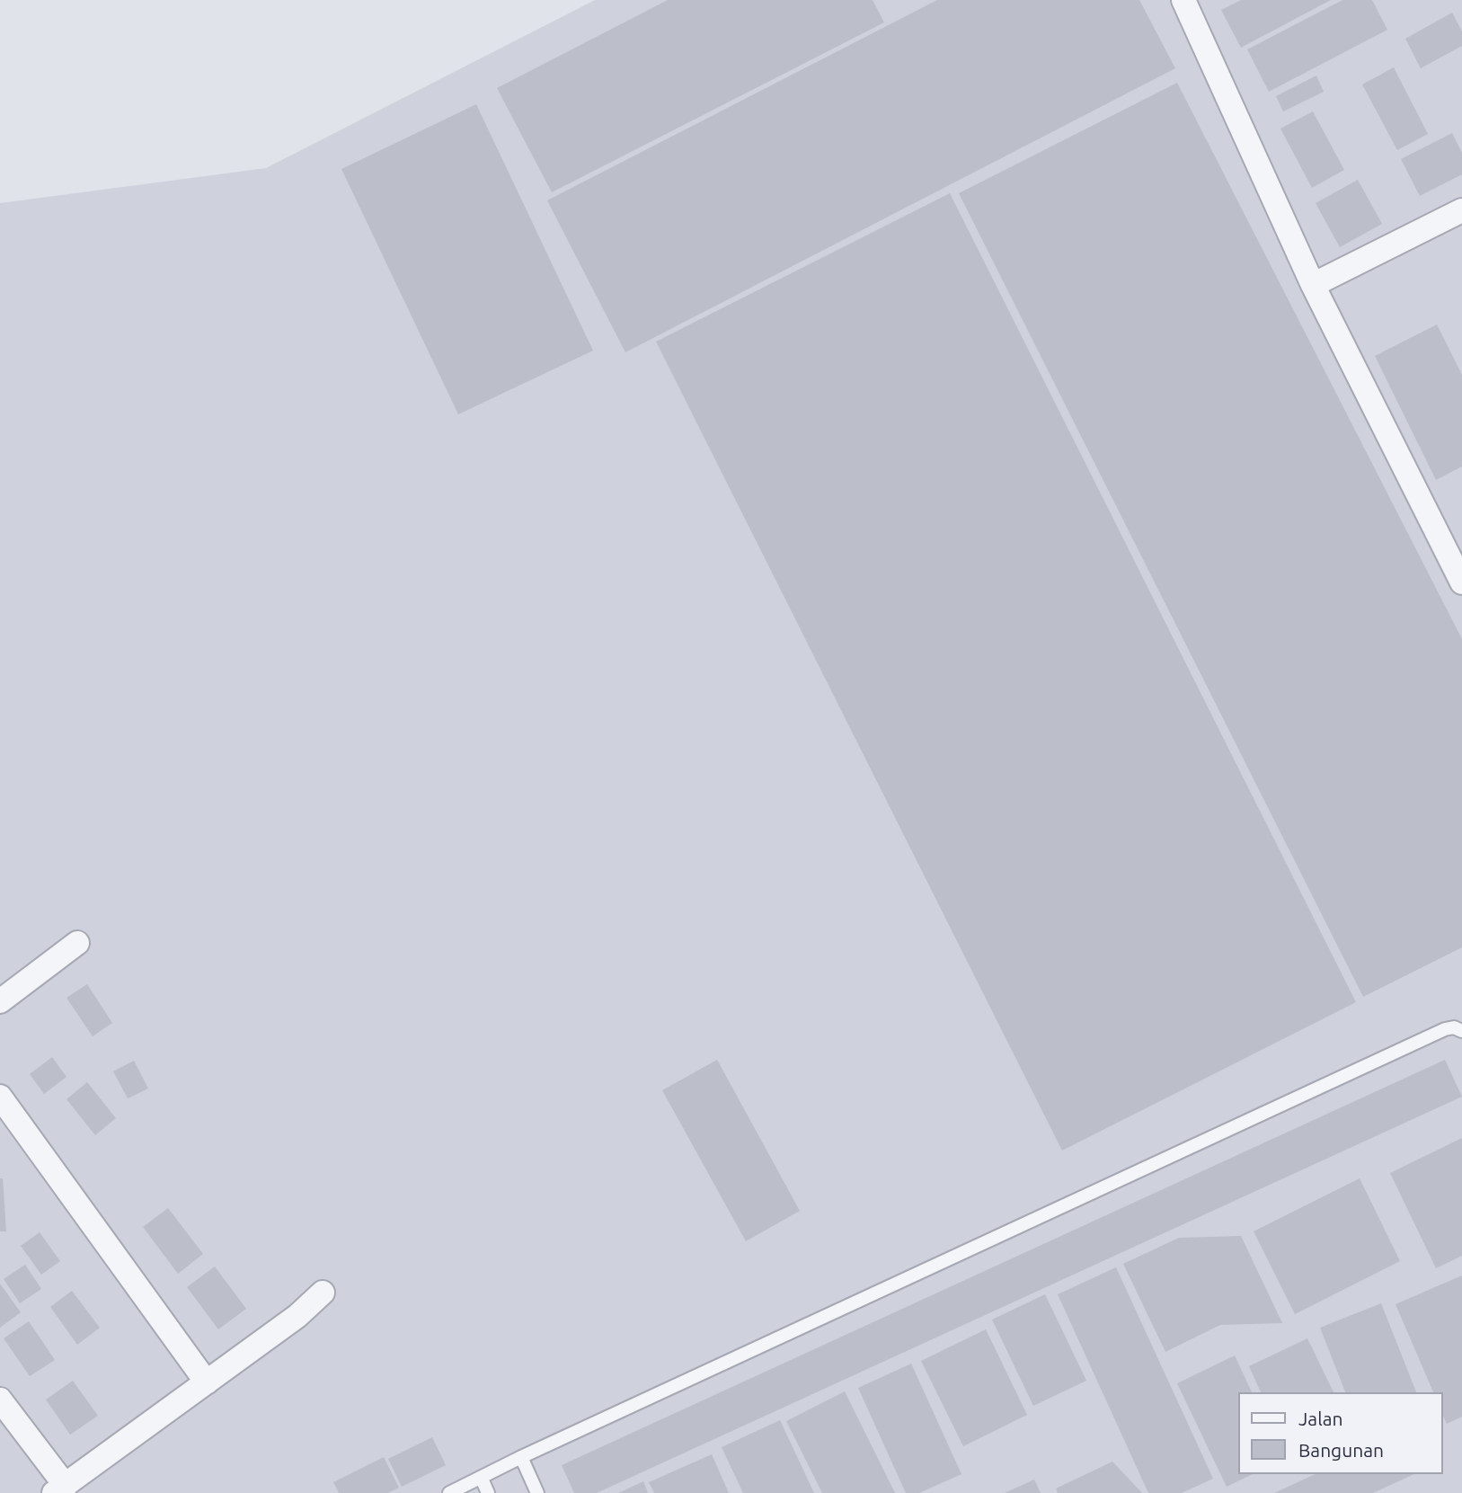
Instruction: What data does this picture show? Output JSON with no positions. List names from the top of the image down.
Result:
{
  "legend": ["Jalan", "Bangunan"]
}
